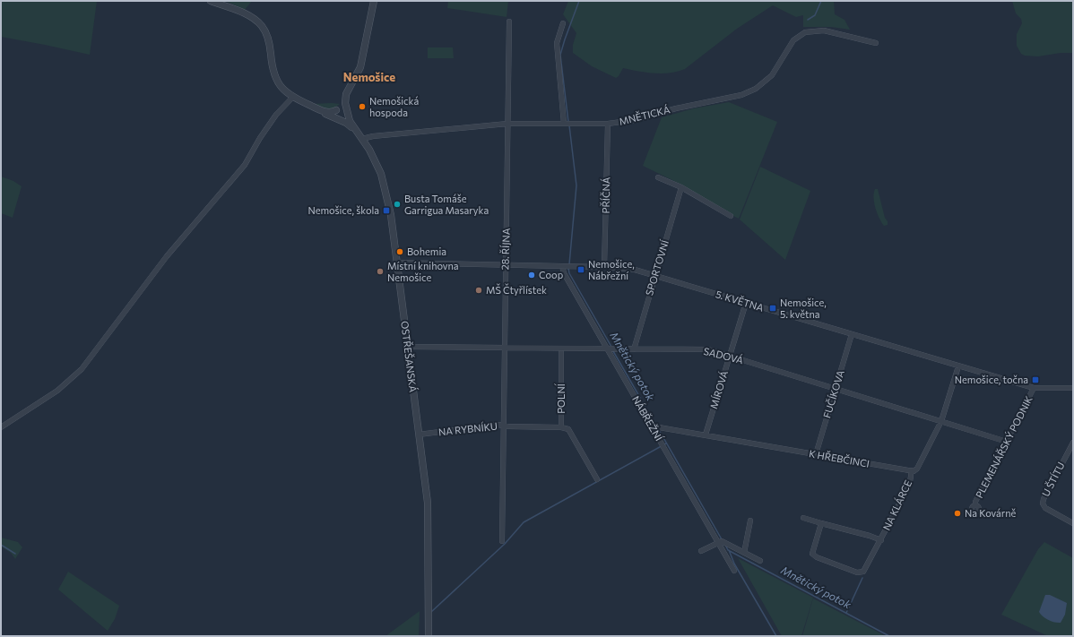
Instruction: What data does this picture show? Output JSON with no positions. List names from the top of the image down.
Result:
{
  "streets": {
    "street": [
      "MNĚTICKÁ",
      "PŘÍČNÁ",
      "28. ŘÍJNA",
      "SPORTOVNÍ",
      "5. KVĚTNA",
      "SADOVÁ",
      "OSTŘEŠANSKÁ",
      "MÍROVÁ",
      "FUČÍKOVA",
      "POLNÍ",
      "NÁBŘEŽNÍ",
      "NA RYBNÍKU",
      "PLEMENÁŘSKÝ PODNIK",
      "K HŘEBČINCI",
      "U ŠTÍTU",
      "NA KLÁRCE"
    ]
  },
  "crossings": [
    ["MNĚTICKÁ", "PŘÍČNÁ"],
    ["MNĚTICKÁ", "28. ŘÍJNA"],
    ["MNĚTICKÁ", "OSTŘEŠANSKÁ"],
    ["PŘÍČNÁ", "5. KVĚTNA"],
    ["28. ŘÍJNA", "5. KVĚTNA"],
    ["28. ŘÍJNA", "SADOVÁ"],
    ["28. ŘÍJNA", "NA RYBNÍKU"],
    ["SPORTOVNÍ", "5. KVĚTNA"],
    ["SPORTOVNÍ", "SADOVÁ"],
    ["5. KVĚTNA", "OSTŘEŠANSKÁ"],
    ["5. KVĚTNA", "MÍROVÁ"],
    ["5. KVĚTNA", "FUČÍKOVA"],
    ["5. KVĚTNA", "NÁBŘEŽNÍ"],
    ["5. KVĚTNA", "PLEMENÁŘSKÝ PODNIK"],
    ["SADOVÁ", "OSTŘEŠANSKÁ"],
    ["SADOVÁ", "MÍROVÁ"],
    ["SADOVÁ", "FUČÍKOVA"],
    ["SADOVÁ", "POLNÍ"],
    ["SADOVÁ", "NÁBŘEŽNÍ"],
    ["SADOVÁ", "PLEMENÁŘSKÝ PODNIK"],
    ["OSTŘEŠANSKÁ", "NA RYBNÍKU"],
    ["MÍROVÁ", "K HŘEBČINCI"],
    ["FUČÍKOVA", "K HŘEBČINCI"],
    ["POLNÍ", "NA RYBNÍKU"],
    ["NÁBŘEŽNÍ", "K HŘEBČINCI"],
    ["K HŘEBČINCI", "NA KLÁRCE"]
  ],
  "districts": ["Nemošice"],
  "water": ["Mnětický potok"],
  "places": {
    "other": [
      "Nemošická hospoda",
      "Busta Tomáše Garrigua Masaryka",
      "Bohemia",
      "Místní knihovna Nemošice",
      "Coop",
      "MŠ Čtyřlístek",
      "Na Kovárně"
    ],
    "transit": [
      "Nemošice, škola",
      "Nemošice, Nábřežní",
      "Nemošice, 5. května",
      "Nemošice, točna"
    ]
  }
}
